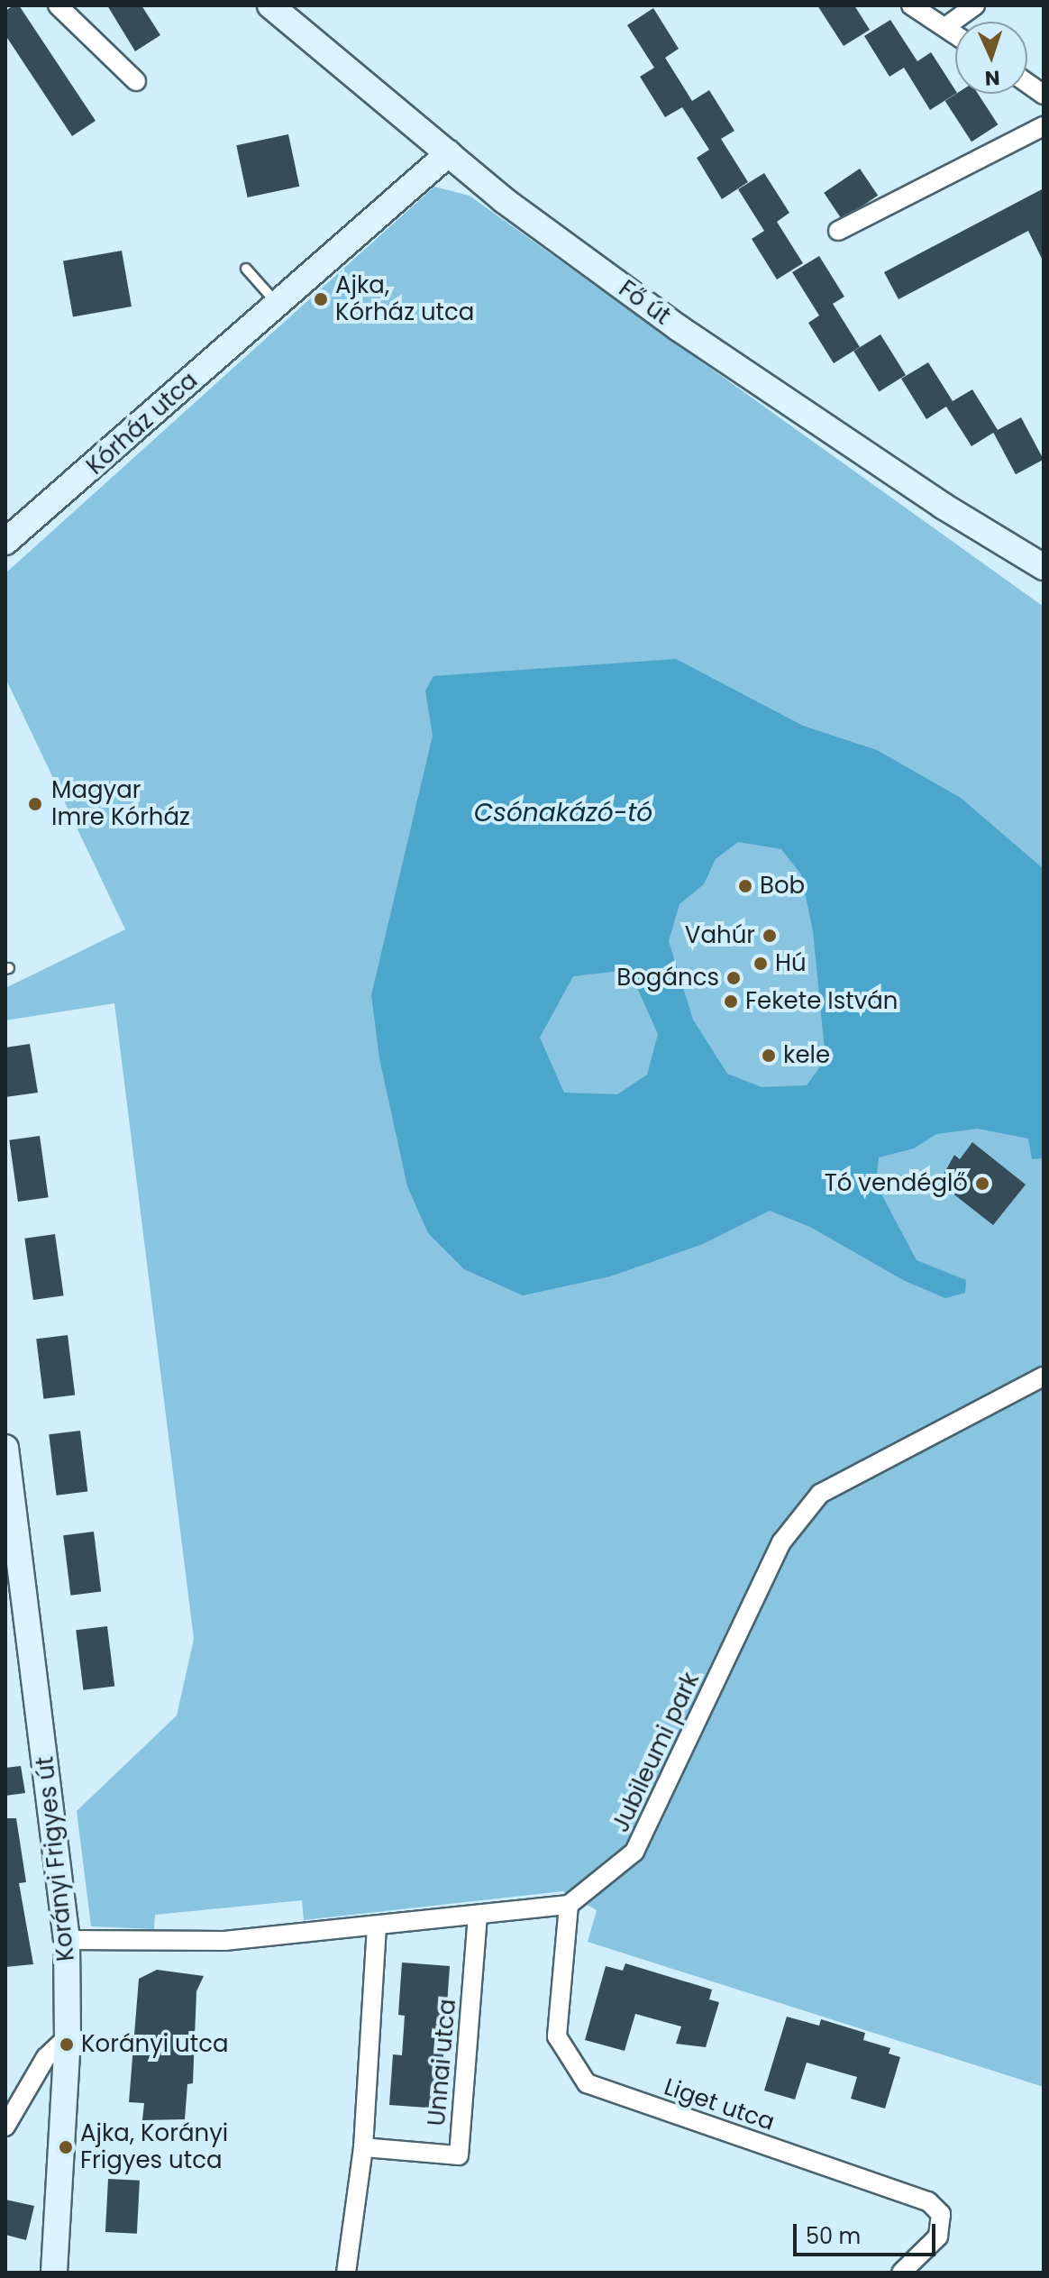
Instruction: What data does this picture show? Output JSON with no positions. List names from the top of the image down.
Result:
{
  "streets": {
    "main road": ["Fő út", "Kórház utca", "Korányi Frigyes út"],
    "street": ["Jubileumi park", "Unnai utca", "Liget utca"]
  },
  "crossings": [
    ["Fő út", "Kórház utca"],
    ["Jubileumi park", "Liget utca"]
  ],
  "water": ["Csónakázó-tó"],
  "places": [
    "Ajka, Kórház utca",
    "Magyar Imre Kórház",
    "Bob",
    "Vahúr",
    "Hú",
    "Bogáncs",
    "Fekete István",
    "kele",
    "Tó vendéglő",
    "Korányi utca",
    "Ajka, Korányi Frigyes utca"
  ],
  "scale_bar": "50 m",
  "north": "bottom"
}
